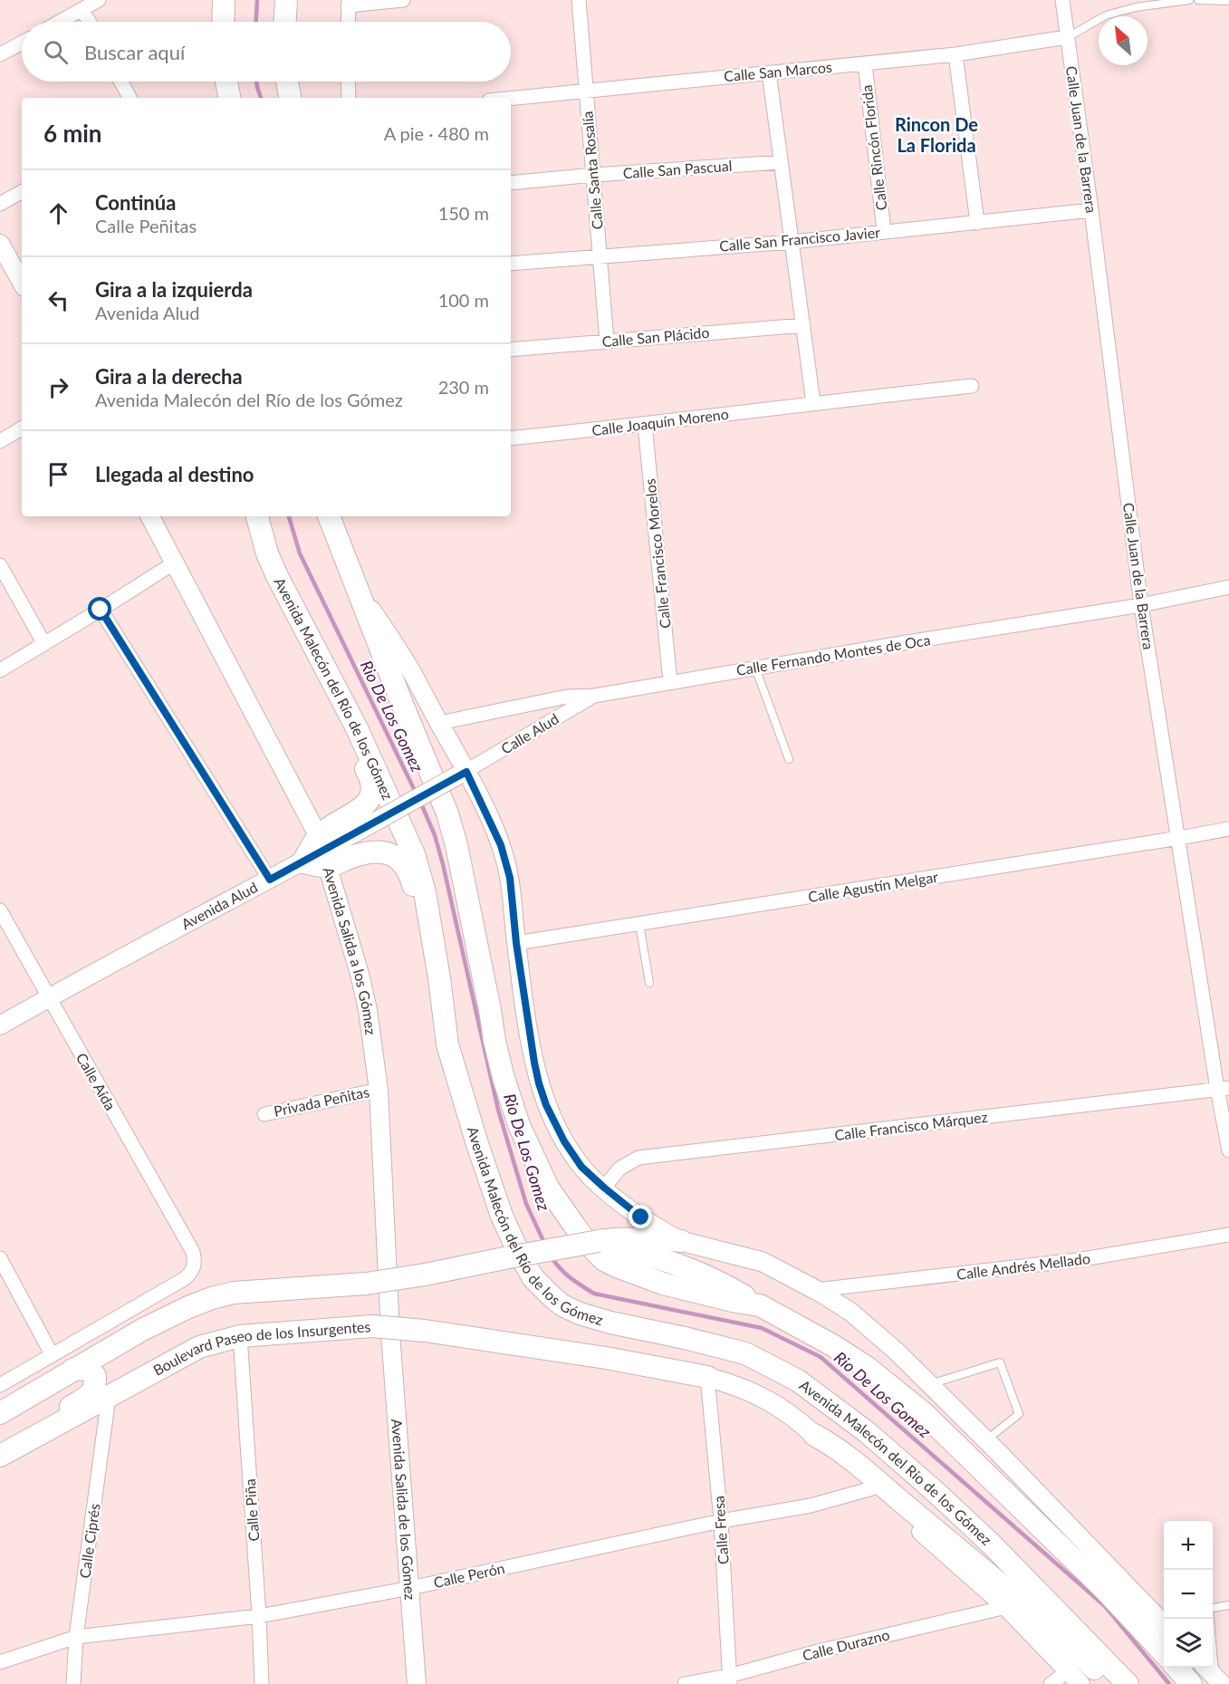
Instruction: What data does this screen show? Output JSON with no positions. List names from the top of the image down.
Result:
{
  "streets": {
    "main road": ["Avenida Malecón del Río de los Gómez", "Boulevard Paseo de los Insurgentes"],
    "street": [
      "Calle San Marcos",
      "Calle Juan de la Barrera",
      "Calle Rincón Florida",
      "Calle San Pascual",
      "Calle Santa Rosalía",
      "Calle San Francisco Javier",
      "Calle San Plácido",
      "Calle Joaquín Moreno",
      "Calle Francisco Morelos",
      "Calle Fernando Montes de Oca",
      "Calle Alud",
      "Calle Agustín Melgar",
      "Avenida Alud",
      "Avenida Salida a los Gómez",
      "Calle Aída",
      "Privada Peñitas",
      "Calle Francisco Márquez",
      "Calle Andrés Mellado",
      "Avenida Salida de los Gómez",
      "Calle Piña",
      "Calle Fresa",
      "Calle Ciprés",
      "Calle Perón",
      "Calle Durazno"
    ]
  },
  "crossings": [
    ["Calle San Marcos", "Calle Juan de la Barrera"],
    ["Calle San Marcos", "Calle Rincón Florida"],
    ["Calle San Marcos", "Calle Santa Rosalía"],
    ["Calle Juan de la Barrera", "Calle San Francisco Javier"],
    ["Calle Juan de la Barrera", "Calle Fernando Montes de Oca"],
    ["Calle Juan de la Barrera", "Calle Agustín Melgar"],
    ["Calle Juan de la Barrera", "Calle Francisco Márquez"],
    ["Calle Rincón Florida", "Calle San Francisco Javier"],
    ["Calle San Pascual", "Calle Santa Rosalía"],
    ["Calle Santa Rosalía", "Calle San Francisco Javier"],
    ["Calle Santa Rosalía", "Calle San Plácido"],
    ["Calle Joaquín Moreno", "Calle Francisco Morelos"],
    ["Calle Francisco Morelos", "Calle Fernando Montes de Oca"],
    ["Calle Fernando Montes de Oca", "Avenida Malecón del Río de los Gómez"],
    ["Calle Fernando Montes de Oca", "Calle Alud"],
    ["Avenida Malecón del Río de los Gómez", "Calle Alud"],
    ["Avenida Malecón del Río de los Gómez", "Calle Agustín Melgar"],
    ["Avenida Malecón del Río de los Gómez", "Calle Francisco Márquez"],
    ["Avenida Malecón del Río de los Gómez", "Calle Andrés Mellado"],
    ["Avenida Malecón del Río de los Gómez", "Boulevard Paseo de los Insurgentes"],
    ["Avenida Malecón del Río de los Gómez", "Calle Fresa"],
    ["Avenida Malecón del Río de los Gómez", "Calle Perón"],
    ["Avenida Malecón del Río de los Gómez", "Calle Durazno"],
    ["Avenida Alud", "Calle Aída"],
    ["Avenida Salida a los Gómez", "Privada Peñitas"],
    ["Avenida Salida a los Gómez", "Boulevard Paseo de los Insurgentes"],
    ["Avenida Salida a los Gómez", "Avenida Salida de los Gómez"],
    ["Boulevard Paseo de los Insurgentes", "Avenida Salida de los Gómez"],
    ["Boulevard Paseo de los Insurgentes", "Calle Piña"],
    ["Boulevard Paseo de los Insurgentes", "Calle Fresa"],
    ["Boulevard Paseo de los Insurgentes", "Calle Ciprés"],
    ["Avenida Salida de los Gómez", "Calle Perón"],
    ["Calle Piña", "Calle Perón"],
    ["Calle Fresa", "Calle Perón"],
    ["Calle Fresa", "Calle Durazno"],
    ["Calle Ciprés", "Calle Perón"]
  ],
  "districts": ["Rincon De La Florida"],
  "water": ["Rio De Los Gomez"],
  "north": "top left",
  "page": {
    "search": "Buscar aquí",
    "heading": ["6 min", "A pie · 480 m"],
    "list": [
      ["Continúa", "Calle Peñitas", "150 m"],
      ["Gira a la izquierda", "Avenida Alud", "100 m"],
      ["Gira a la derecha", "Avenida Malecón del Río de los Gómez", "230 m"],
      "Llegada al destino"
    ],
    "map_buttons": ["+", "−"]
  }
}
